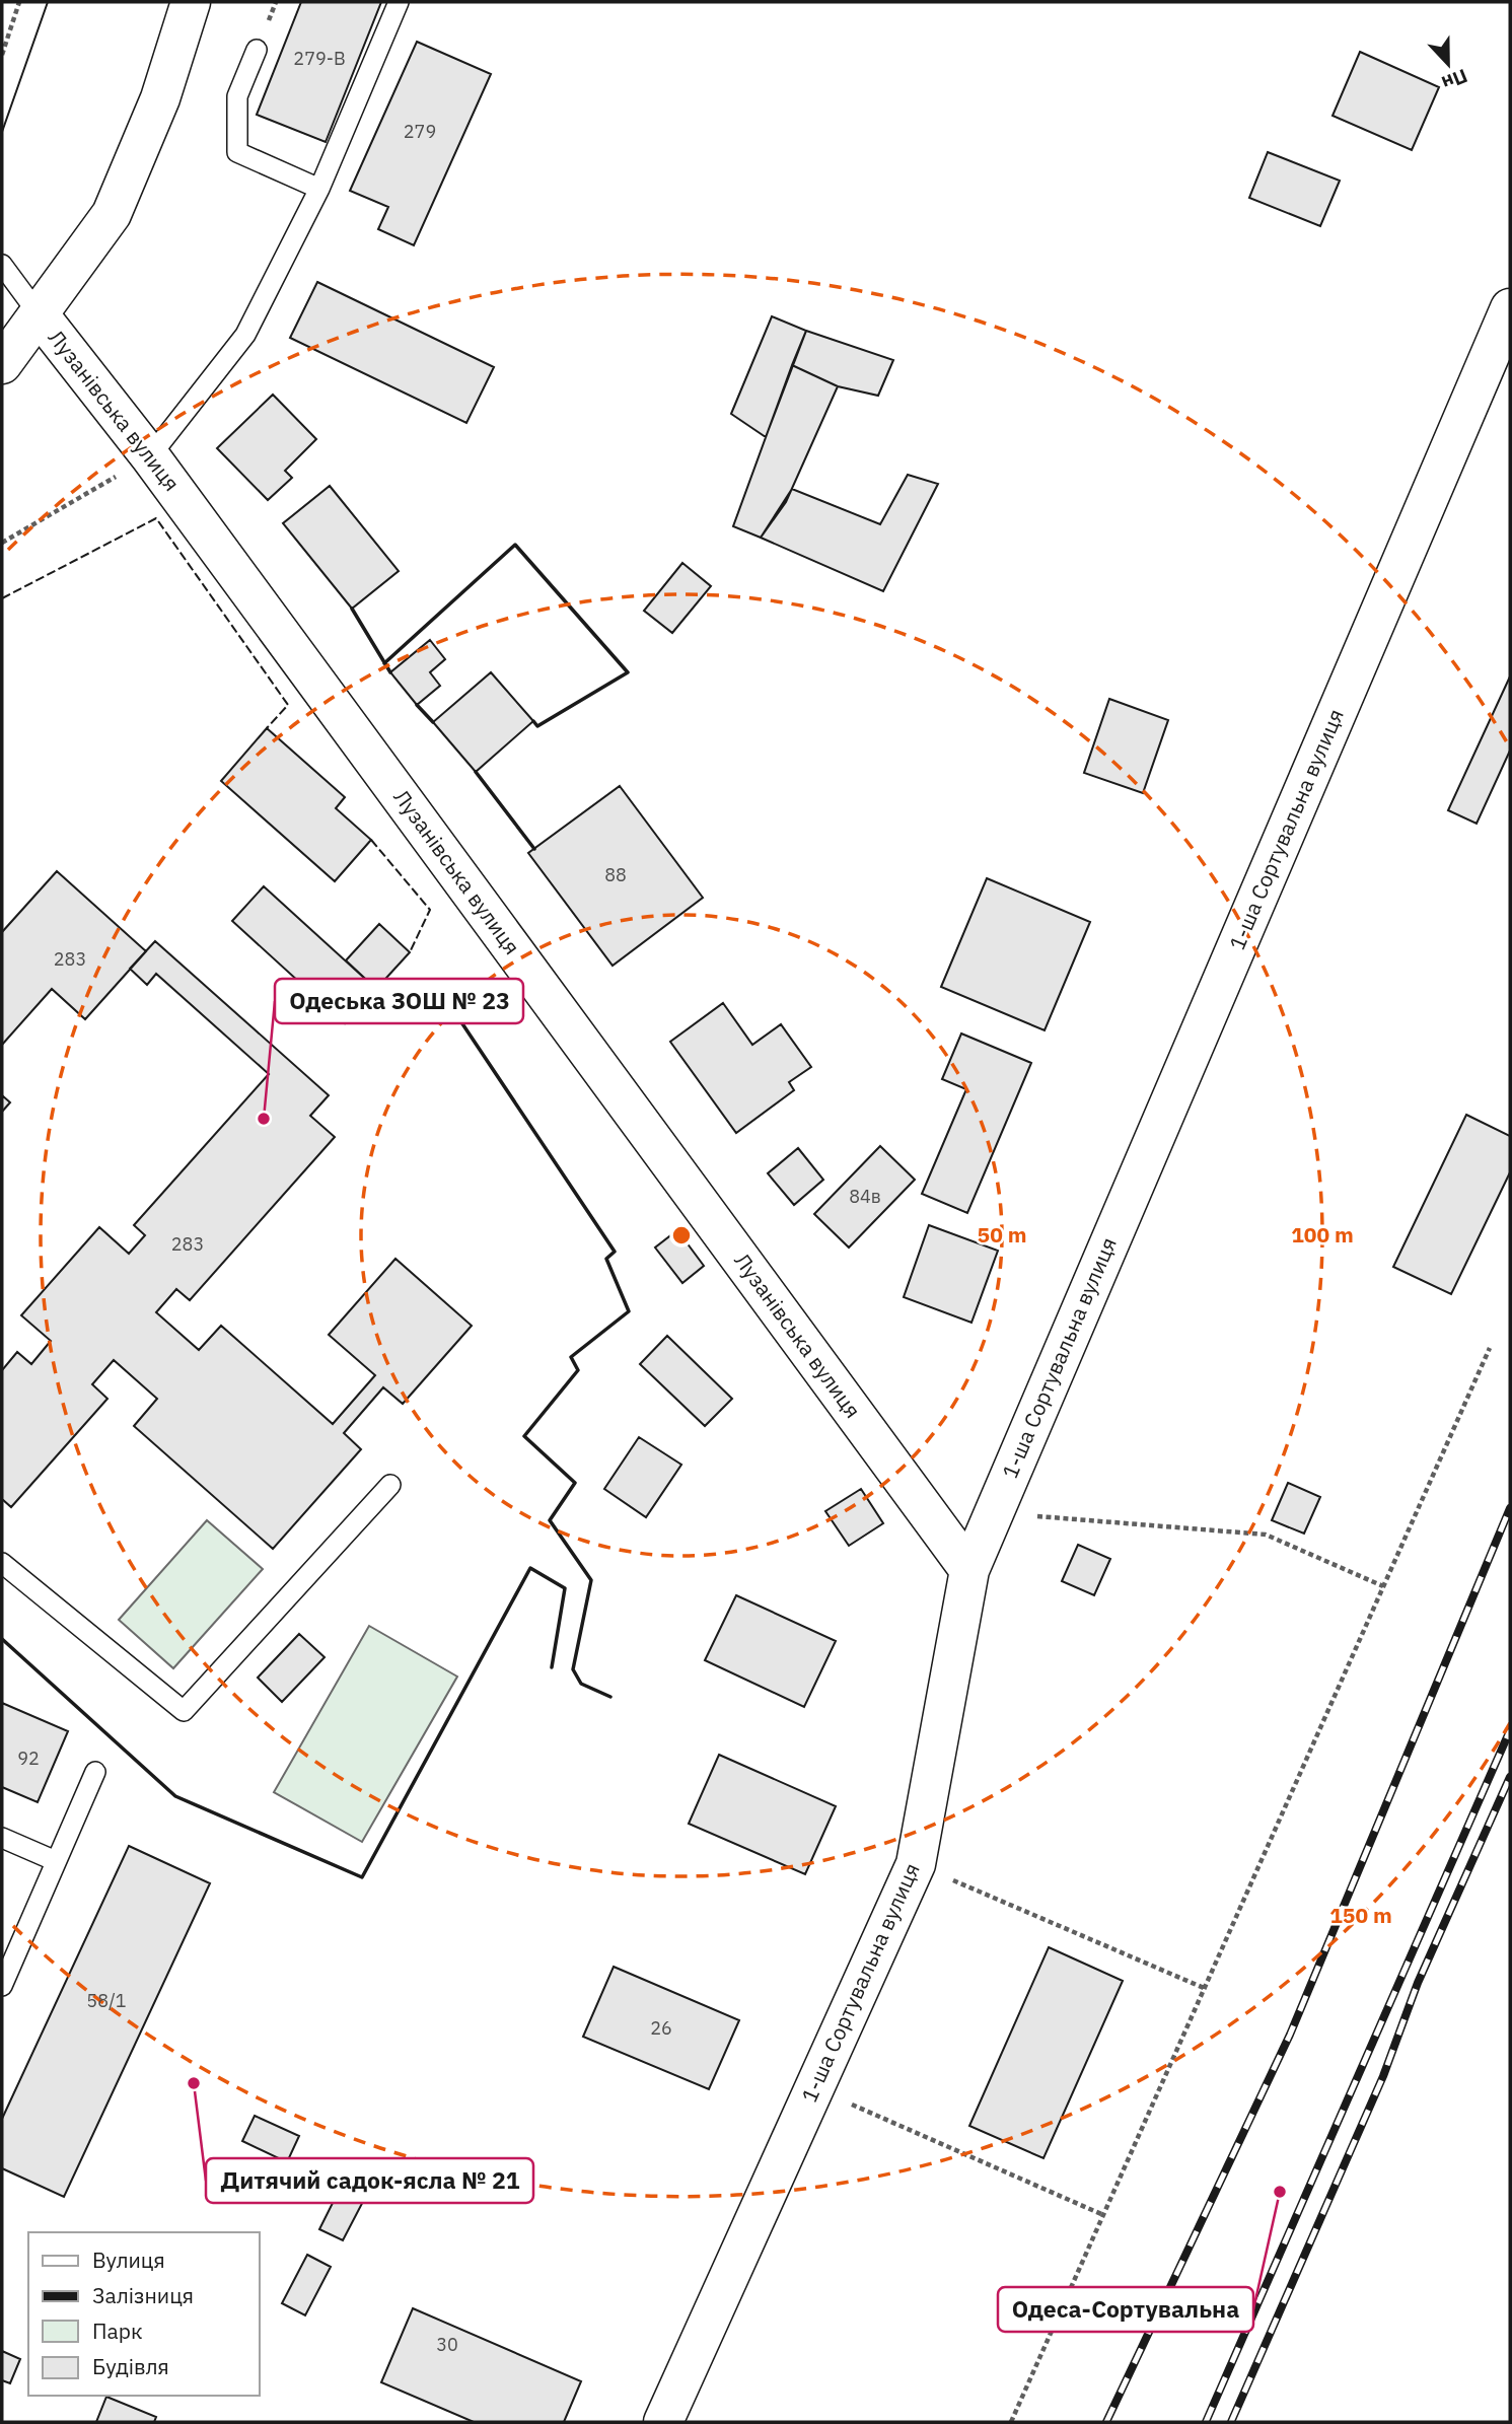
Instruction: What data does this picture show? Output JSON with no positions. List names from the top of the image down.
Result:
{
  "streets": {
    "street": ["Лузанівська вулиця", "1-ша Сортувальна вулиця"]
  },
  "crossings": [
    ["Лузанівська вулиця", "1-ша Сортувальна вулиця"]
  ],
  "places": ["Одеська ЗОШ № 23", "Дитячий садок-ясла № 21", "Одеса-Сортувальна"],
  "house_numbers": [
    "279-В",
    "279",
    "88",
    "283",
    "84в",
    "283",
    "92",
    "58/1",
    "26",
    "30"
  ],
  "legend": [
    "Вулиця",
    "Залізниця",
    "Парк",
    "Будівля"
  ],
  "north": "bottom",
  "rings": ["50 m", "100 m", "150 m"]
}
